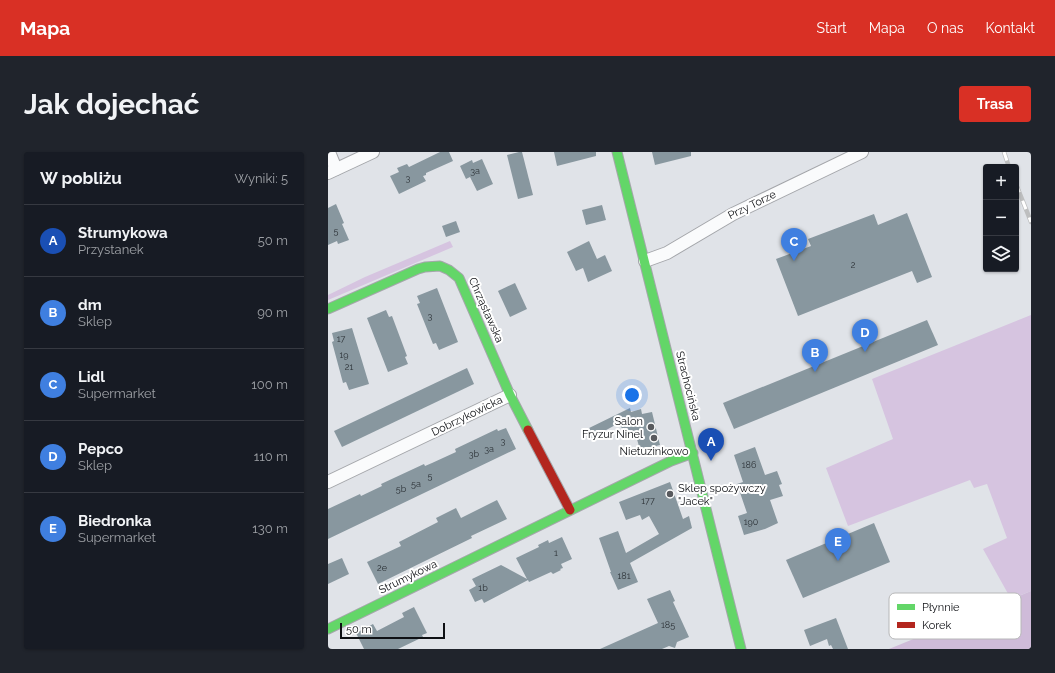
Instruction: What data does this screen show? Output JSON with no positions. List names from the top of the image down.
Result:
{
  "streets": {
    "street": [
      "Przy Torze",
      "Chrząstawska",
      "Strachocińska",
      "Dobrzykowicka",
      "Strumykowa"
    ]
  },
  "crossings": [
    ["Przy Torze", "Strachocińska"],
    ["Chrząstawska", "Dobrzykowicka"],
    ["Strachocińska", "Strumykowa"],
    ["Dobrzykowicka", "Strumykowa"]
  ],
  "places": ["Salon Fryzur Ninel", "Nietuzinkowo", "Sklep spożywczy \"Jacek\""],
  "house_numbers": [
    "3a",
    "3",
    "5",
    "2",
    "3",
    "17",
    "19",
    "21",
    "3",
    "3a",
    "3b",
    "186",
    "5",
    "5a",
    "5b",
    "177",
    "190",
    "1",
    "2e",
    "181",
    "1b",
    "185"
  ],
  "legend": ["Płynnie", "Korek"],
  "scale_bar": "50 m",
  "page": {
    "header": "Mapa",
    "nav": [
      "Start",
      "Mapa",
      "O nas",
      "Kontakt"
    ],
    "buttons": "Trasa",
    "title": "Jak dojechać",
    "heading": ["W pobliżu", "Wyniki: 5"],
    "map_buttons": ["+", "−"],
    "list": [
      {
        "mark": "A",
        "name": "Strumykowa",
        "note": "Przystanek",
        "value": "50 m"
      },
      {
        "mark": "B",
        "name": "dm",
        "note": "Sklep",
        "value": "90 m"
      },
      {
        "mark": "C",
        "name": "Lidl",
        "note": "Supermarket",
        "value": "100 m"
      },
      {
        "mark": "D",
        "name": "Pepco",
        "note": "Sklep",
        "value": "110 m"
      },
      {
        "mark": "E",
        "name": "Biedronka",
        "note": "Supermarket",
        "value": "130 m"
      }
    ],
    "pins": [
      "C",
      "D",
      "B",
      "A",
      "E"
    ],
    "scale": "50 m"
  }
}
